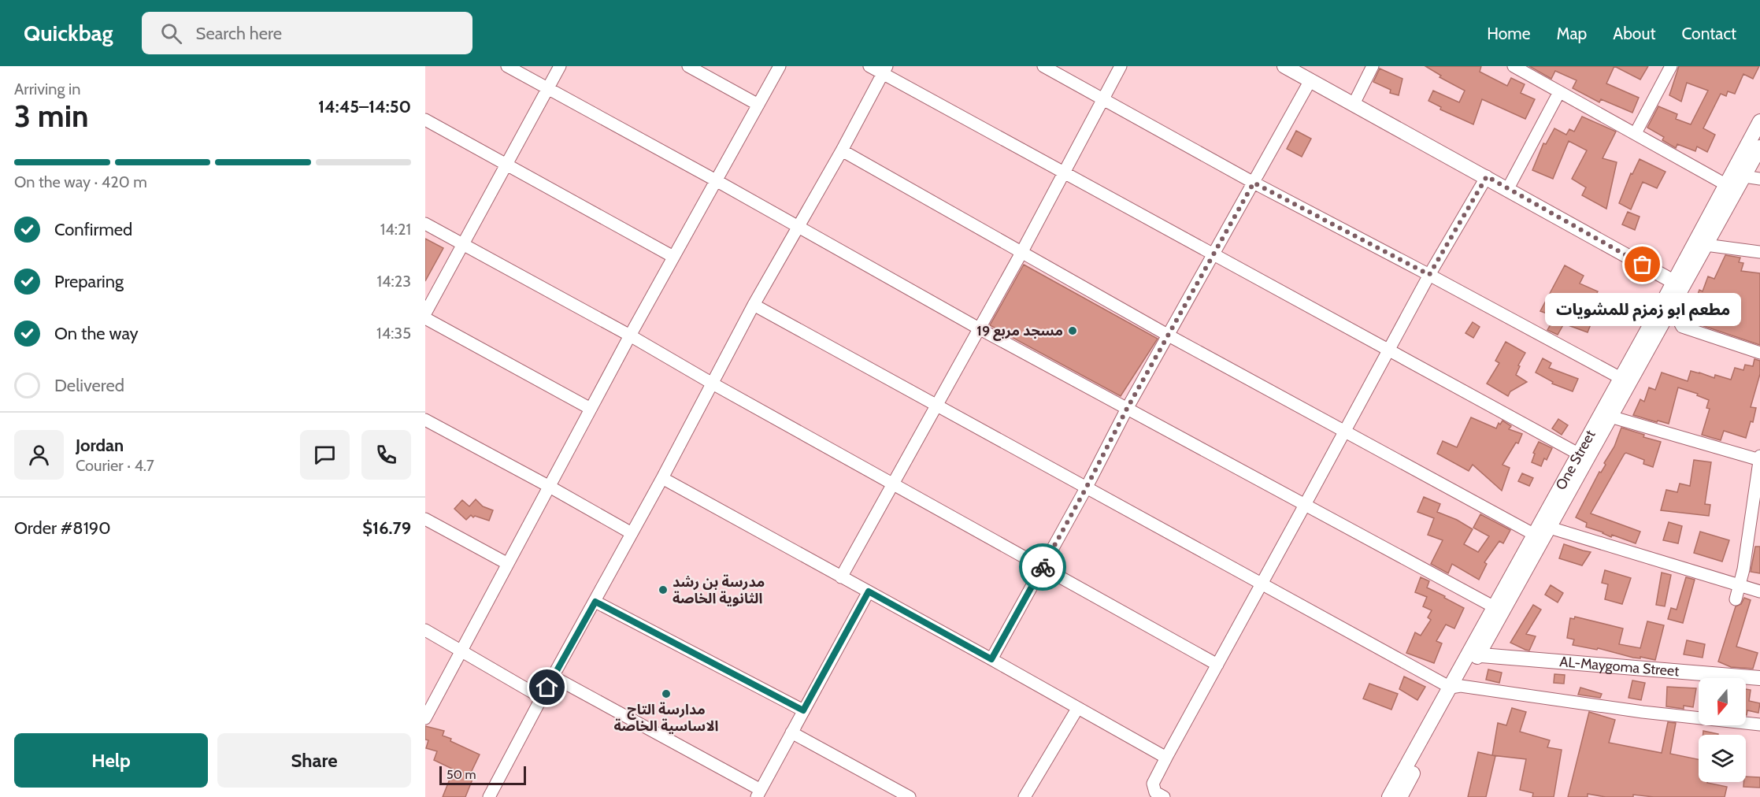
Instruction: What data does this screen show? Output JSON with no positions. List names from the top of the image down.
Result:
{
  "streets": {
    "street": ["One Street", "AL-Maygoma Street"]
  },
  "crossings": [
    ["One Street", "AL-Maygoma Street"]
  ],
  "places": [
    "مطعم ابو زمزم للمشويات",
    "مسجد مربع 19",
    "مدرسة بن رشد الثانوية الخاصة",
    "مدارسة التاج الاساسية الخاصة"
  ],
  "scale_bar": "50 m",
  "north": "bottom",
  "page": {
    "header": "Quickbag",
    "search": "Search here",
    "nav": [
      "Home",
      "Map",
      "About",
      "Contact"
    ],
    "heading": ["3 min", "Arriving in", "14:45–14:50"],
    "panel": [
      "Jordan",
      "Courier · 4.7",
      "Order #8190",
      "$16.79"
    ],
    "bar": "On the way · 420 m",
    "list": [
      ["Confirmed", "14:21"],
      ["Preparing", "14:23"],
      ["On the way", "14:35"],
      "Delivered"
    ],
    "bubble": "مطعم ابو زمزم للمشويات",
    "buttons": ["Help", "Share"],
    "scale": "50 m"
  }
}
